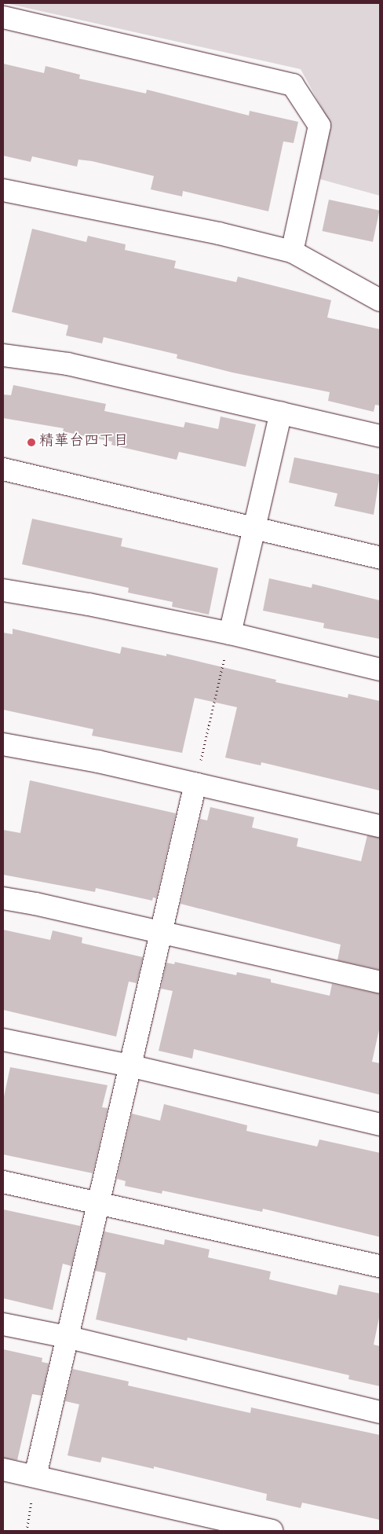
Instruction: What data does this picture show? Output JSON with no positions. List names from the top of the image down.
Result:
{
  "places": ["精華台四丁目"]
}
